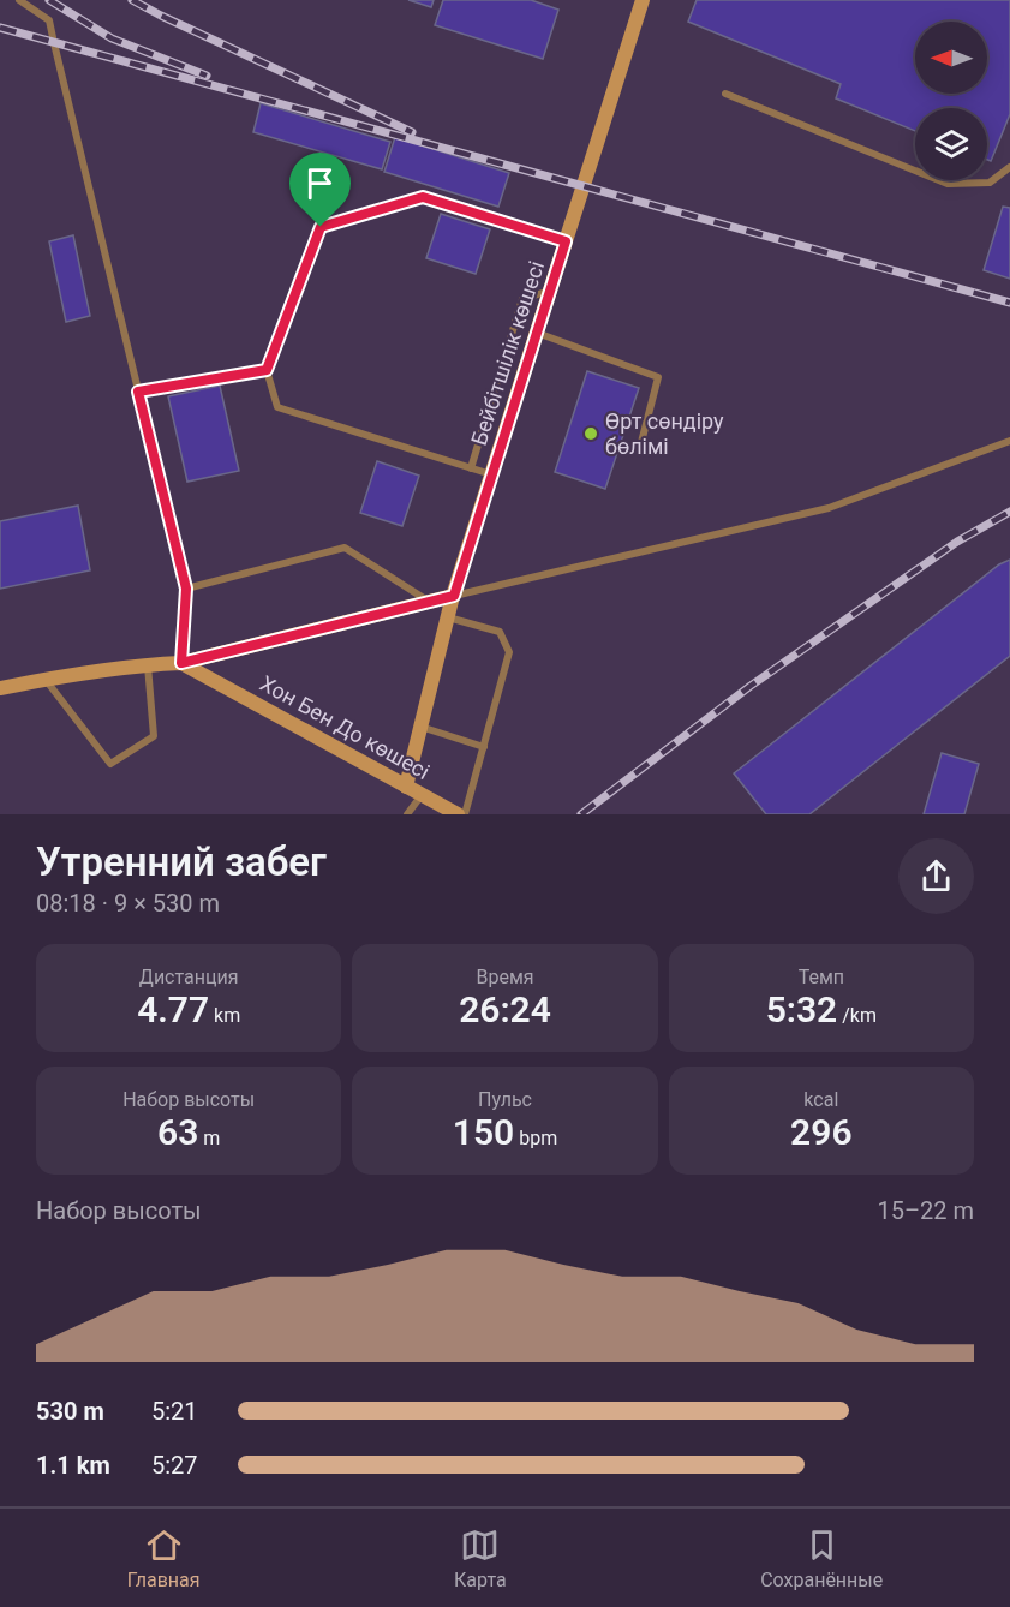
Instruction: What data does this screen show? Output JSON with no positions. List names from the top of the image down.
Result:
{
  "streets": {
    "street": ["Бейбітшілік көшесі", "Хон Бен До көшесі"]
  },
  "crossings": [
    ["Бейбітшілік көшесі", "Хон Бен До көшесі"]
  ],
  "places": ["Өрт сөндіру бөлімі"],
  "north": "left",
  "page": {
    "heading": ["Утренний забег", "08:18 · 9 × 530 m"],
    "stats": [
      ["Дистанция", "4.77 km"],
      ["Время", "26:24"],
      ["Темп", "5:32 /km"],
      ["Набор высоты", "63 m"],
      ["Пульс", "150 bpm"],
      ["kcal", "296"]
    ],
    "chart": ["Набор высоты", "15–22 m"],
    "list": [
      {
        "name": "530 m",
        "note": "5:21"
      },
      {
        "name": "1.1 km",
        "note": "5:27"
      }
    ],
    "tabs": ["Главная", "Карта", "Сохранённые"]
  }
}
